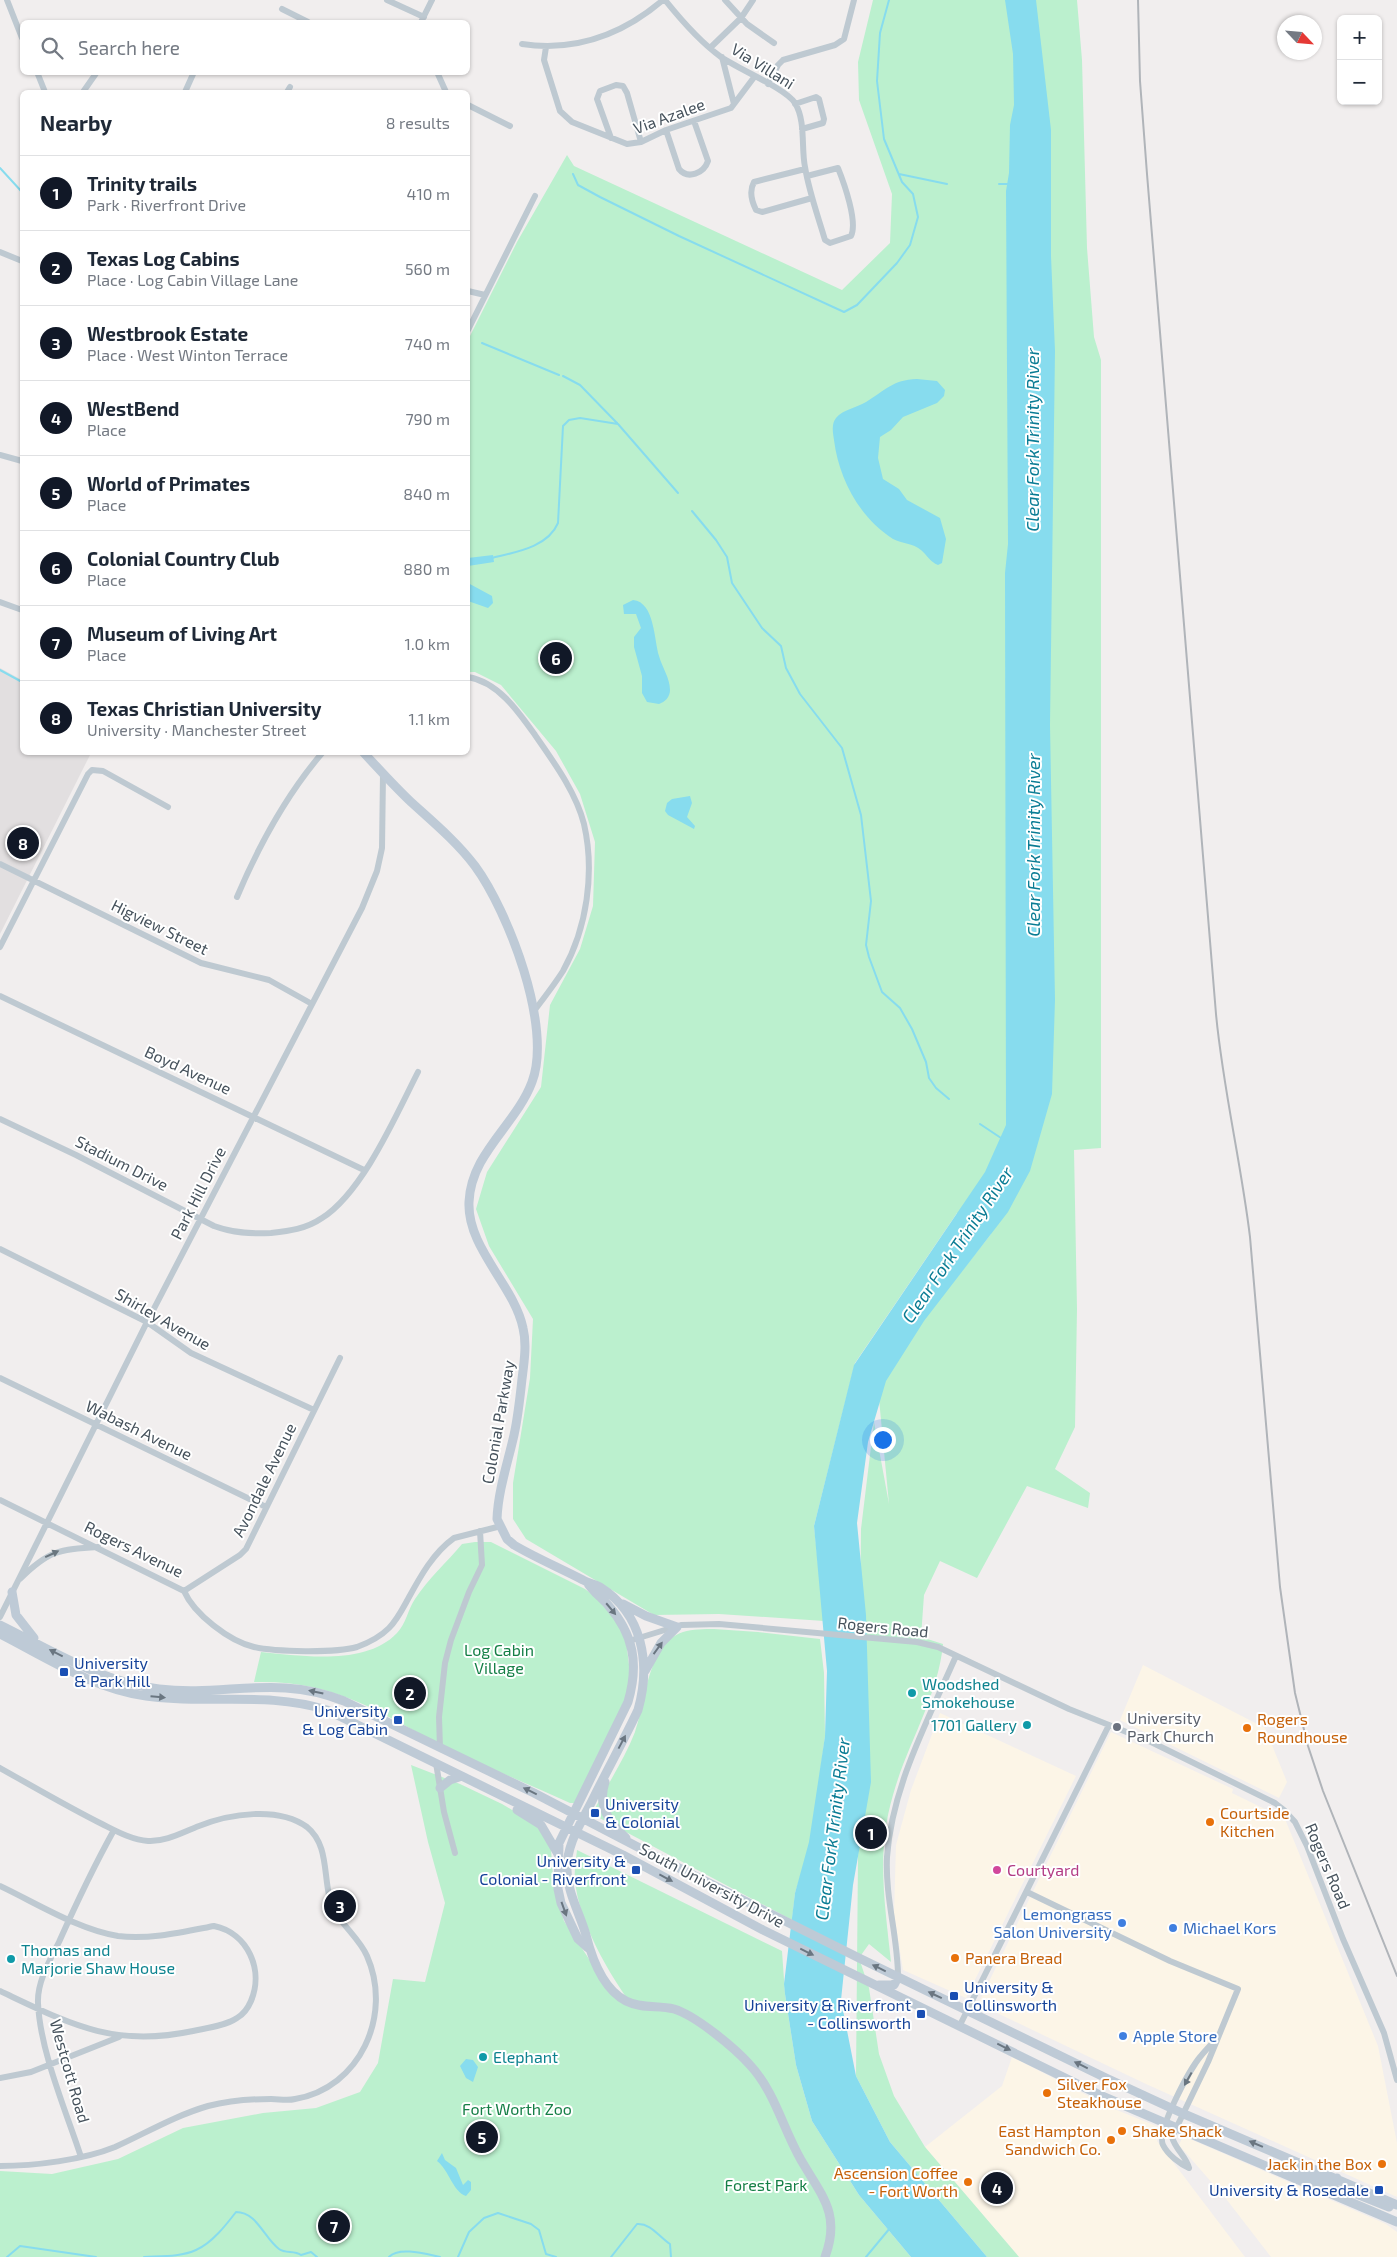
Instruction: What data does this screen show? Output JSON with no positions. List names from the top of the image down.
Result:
{
  "streets": {
    "main road": ["Colonial Parkway", "South University Drive"],
    "street": [
      "Via Villani",
      "Via Azalee",
      "Higview Street",
      "Boyd Avenue",
      "Stadium Drive",
      "Park Hill Drive",
      "Shirley Avenue",
      "Wabash Avenue",
      "Avondale Avenue",
      "Rogers Avenue",
      "Rogers Road",
      "Westcott Road"
    ]
  },
  "crossings": [
    ["Via Villani", "Via Azalee"],
    ["Higview Street", "Park Hill Drive"],
    ["Boyd Avenue", "Stadium Drive"],
    ["Boyd Avenue", "Park Hill Drive"],
    ["Stadium Drive", "Park Hill Drive"],
    ["Park Hill Drive", "Shirley Avenue"],
    ["Park Hill Drive", "Colonial Parkway"],
    ["Park Hill Drive", "Wabash Avenue"],
    ["Park Hill Drive", "Rogers Avenue"],
    ["Shirley Avenue", "Avondale Avenue"],
    ["Colonial Parkway", "Rogers Avenue"],
    ["Wabash Avenue", "Avondale Avenue"],
    ["Avondale Avenue", "Rogers Avenue"]
  ],
  "water": ["Clear Fork Trinity River"],
  "parks": ["Log Cabin Village", "Fort Worth Zoo", "Forest Park"],
  "places": {
    "transit": [
      "University & Park Hill",
      "University & Log Cabin",
      "University & Colonial",
      "University & Colonial - Riverfront",
      "University & Collinsworth",
      "University & Riverfront - Collinsworth",
      "University & Rosedale"
    ],
    "other": [
      "Woodshed Smokehouse",
      "1701 Gallery",
      "University Park Church",
      "Rogers Roundhouse",
      "Courtside Kitchen",
      "Courtyard",
      "Lemongrass Salon University",
      "Michael Kors",
      "Panera Bread",
      "Thomas and Marjorie Shaw House",
      "Apple Store",
      "Elephant",
      "Silver Fox Steakhouse",
      "Shake Shack",
      "East Hampton Sandwich Co.",
      "Jack in the Box",
      "Ascension Coffee - Fort Worth"
    ]
  },
  "north": "bottom right",
  "page": {
    "map_buttons": ["+", "−"],
    "search": "Search here",
    "heading": ["Nearby", "8 results"],
    "list": [
      {
        "mark": "1",
        "name": "Trinity trails",
        "note": "Park · Riverfront Drive",
        "value": "410 m"
      },
      {
        "mark": "2",
        "name": "Texas Log Cabins",
        "note": "Place · Log Cabin Village Lane",
        "value": "560 m"
      },
      {
        "mark": "3",
        "name": "Westbrook Estate",
        "note": "Place · West Winton Terrace",
        "value": "740 m"
      },
      {
        "mark": "4",
        "name": "WestBend",
        "note": "Place",
        "value": "790 m"
      },
      {
        "mark": "5",
        "name": "World of Primates",
        "note": "Place",
        "value": "840 m"
      },
      {
        "mark": "6",
        "name": "Colonial Country Club",
        "note": "Place",
        "value": "880 m"
      },
      {
        "mark": "7",
        "name": "Museum of Living Art",
        "note": "Place",
        "value": "1.0 km"
      },
      {
        "mark": "8",
        "name": "Texas Christian University",
        "note": "University · Manchester Street",
        "value": "1.1 km"
      }
    ],
    "pins": [
      "6",
      "8",
      "2",
      "1",
      "3",
      "5",
      "4",
      "7"
    ]
  }
}
